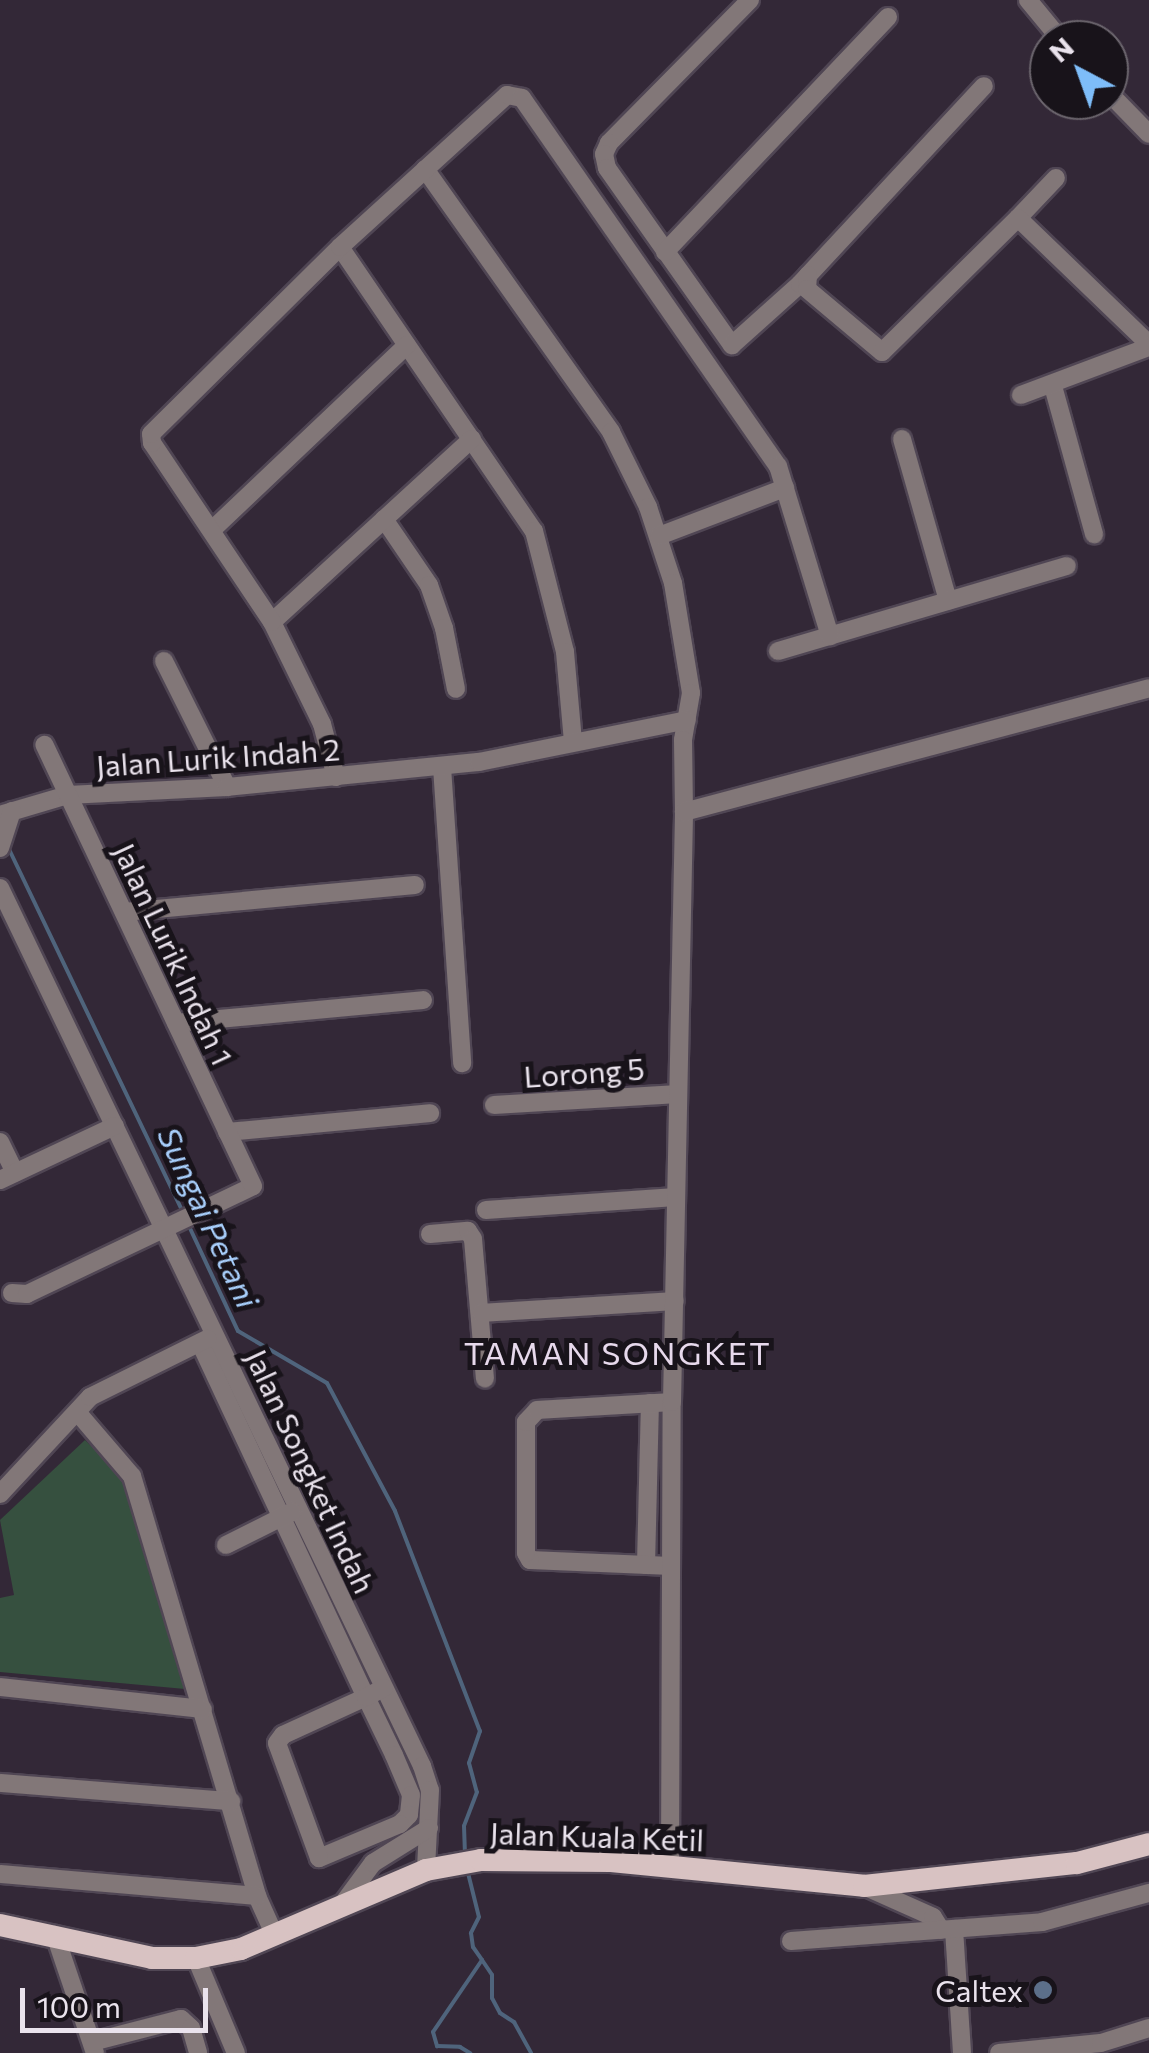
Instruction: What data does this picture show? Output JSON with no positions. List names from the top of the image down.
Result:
{
  "streets": {
    "main road": ["Jalan Kuala Ketil"],
    "street": [
      "Jalan Lurik Indah 2",
      "Jalan Lurik Indah 1",
      "Lorong 5",
      "Jalan Songket Indah"
    ]
  },
  "crossings": [
    ["Jalan Lurik Indah 2", "Jalan Lurik Indah 1"],
    ["Jalan Lurik Indah 1", "Jalan Songket Indah"],
    ["Jalan Songket Indah", "Jalan Kuala Ketil"]
  ],
  "districts": ["TAMAN SONGKET"],
  "water": ["Sungai Petani"],
  "places": ["Caltex"],
  "scale_bar": "100 m",
  "north": "top left"
}
